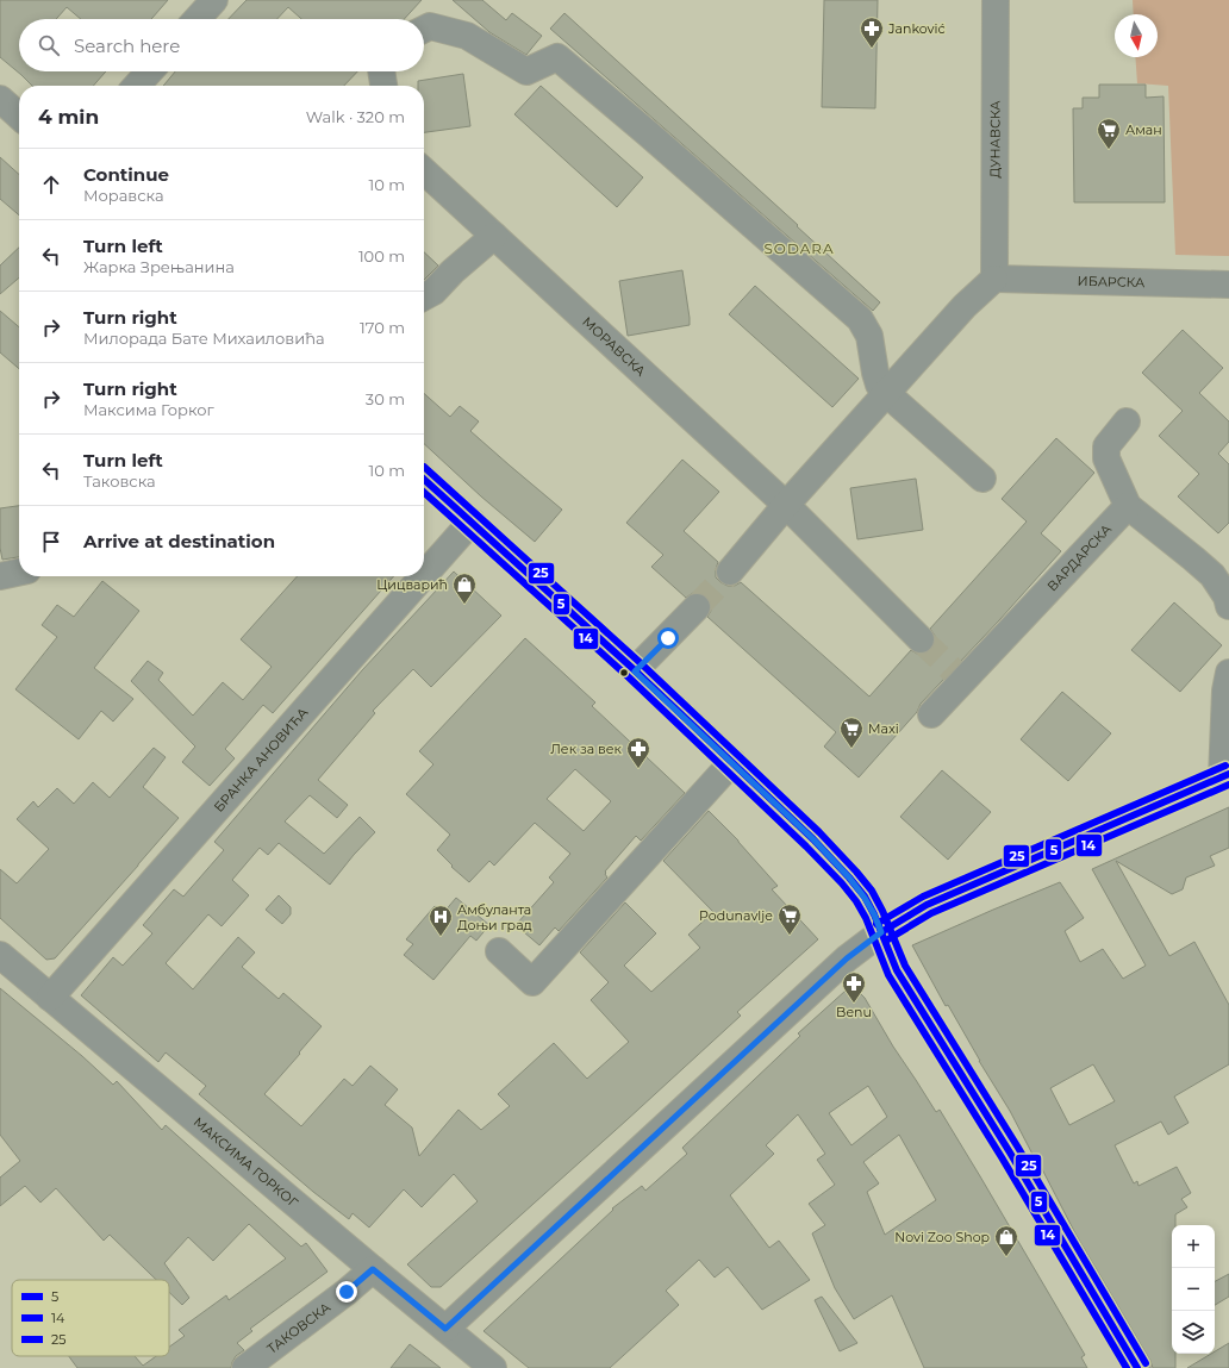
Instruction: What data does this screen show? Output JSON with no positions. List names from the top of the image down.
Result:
{
  "streets": {
    "street": [
      "ДУНАВСКА",
      "ИБАРСКА",
      "МОРАВСКА",
      "ВАРДАРСКА",
      "БРАНКА АНОВИЋА",
      "МАКСИМА ГОРКОГ",
      "ТАКОВСКА"
    ]
  },
  "crossings": [
    ["ДУНАВСКА", "ИБАРСКА"],
    ["БРАНКА АНОВИЋА", "МАКСИМА ГОРКОГ"],
    ["МАКСИМА ГОРКОГ", "ТАКОВСКА"]
  ],
  "districts": ["SODARA"],
  "places": {
    "pharmacy": ["Janković", "Лек за век", "Benu"],
    "supermarket": ["Аман", "Maxi", "Podunavlje"],
    "shop": ["Цицварић", "Novi Zoo Shop"],
    "hospital": ["Амбуланта Доњи град"]
  },
  "lines": ["transit line 25", "transit line 5", "transit line 14"],
  "legend": ["5", "14", "25"],
  "north": "bottom",
  "page": {
    "search": "Search here",
    "heading": ["4 min", "Walk · 320 m"],
    "list": [
      ["Continue", "Моравска", "10 m"],
      ["Turn left", "Жарка Зрењанина", "100 m"],
      ["Turn right", "Милорада Бате Михаиловића", "170 m"],
      ["Turn right", "Максима Горког", "30 m"],
      ["Turn left", "Таковска", "10 m"],
      "Arrive at destination"
    ],
    "map_buttons": ["+", "−"]
  }
}
